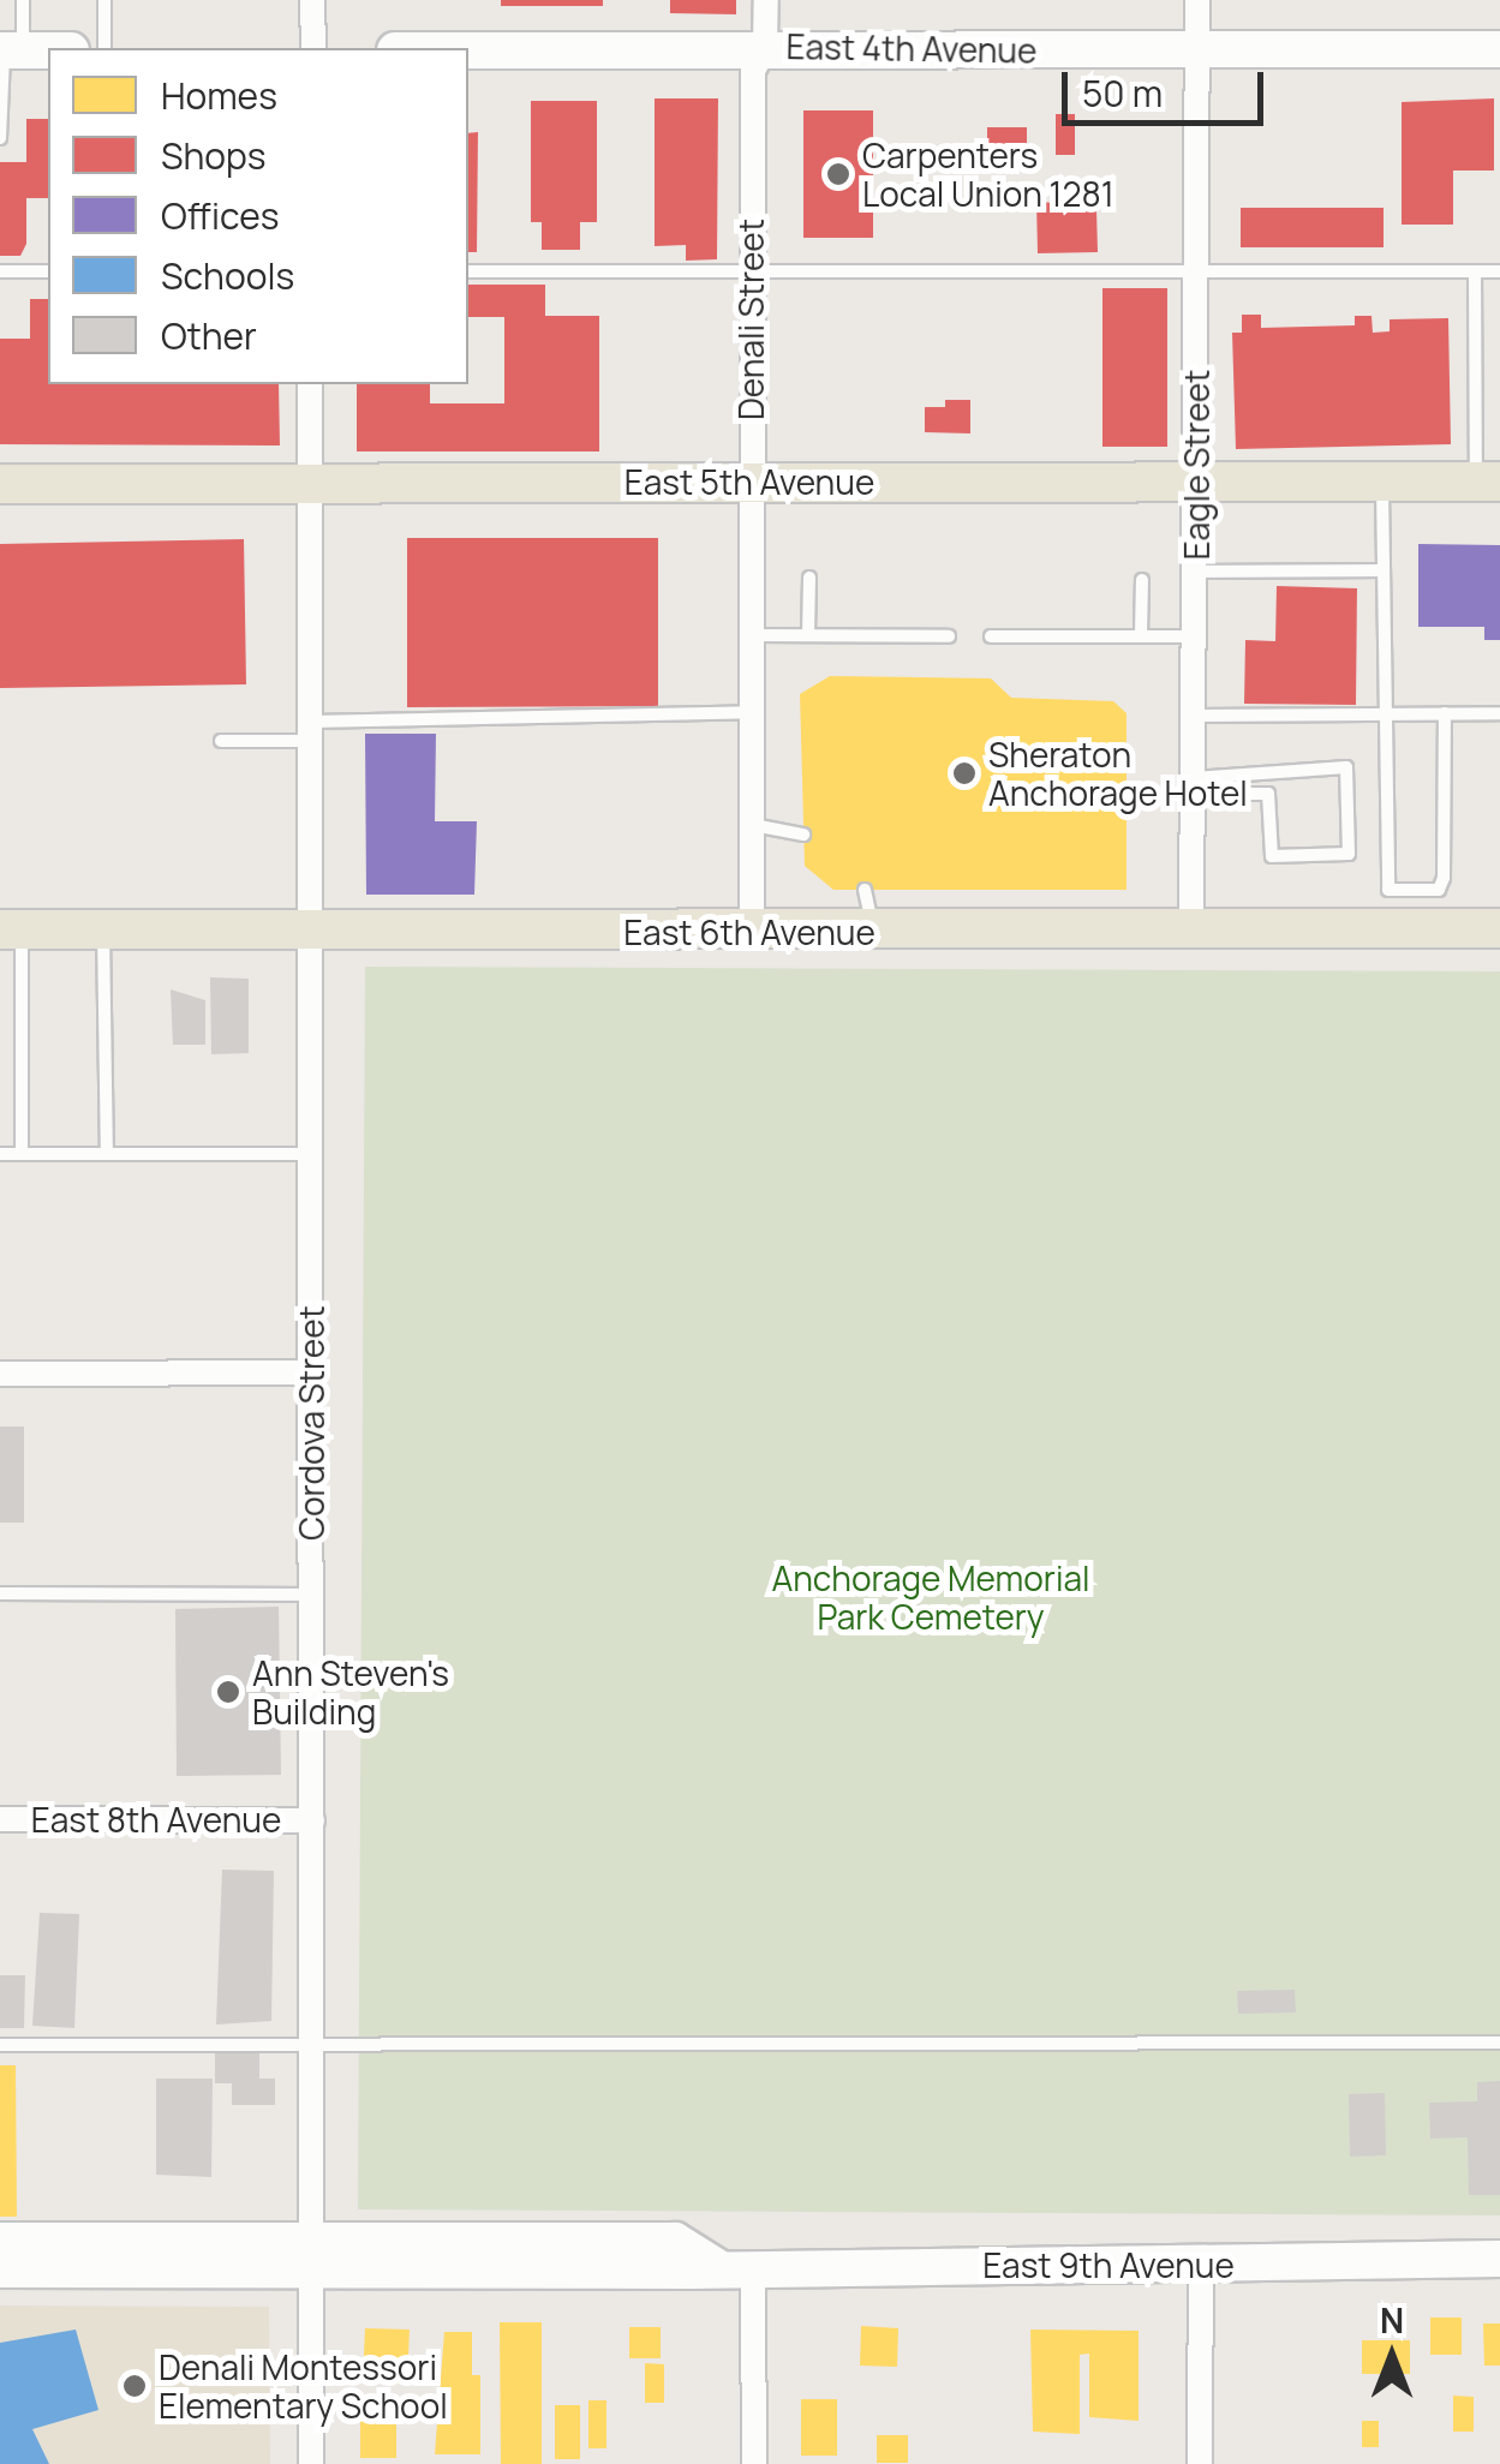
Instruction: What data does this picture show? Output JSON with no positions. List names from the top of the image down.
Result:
{
  "streets": {
    "main road": ["East 5th Avenue", "East 6th Avenue"],
    "street": [
      "East 4th Avenue",
      "Denali Street",
      "Eagle Street",
      "Cordova Street",
      "East 8th Avenue",
      "East 9th Avenue"
    ]
  },
  "crossings": [
    ["East 4th Avenue", "Denali Street"],
    ["East 4th Avenue", "Eagle Street"],
    ["Denali Street", "East 5th Avenue"],
    ["Denali Street", "East 6th Avenue"],
    ["Eagle Street", "East 5th Avenue"],
    ["Eagle Street", "East 6th Avenue"],
    ["East 5th Avenue", "Cordova Street"],
    ["East 6th Avenue", "Cordova Street"],
    ["Cordova Street", "East 8th Avenue"],
    ["Cordova Street", "East 9th Avenue"]
  ],
  "parks": ["Anchorage Memorial Park Cemetery"],
  "places": [
    "Carpenters Local Union 1281",
    "Sheraton Anchorage Hotel",
    "Ann Steven's Building",
    "Denali Montessori Elementary School"
  ],
  "legend": [
    "Homes",
    "Shops",
    "Offices",
    "Schools",
    "Other"
  ],
  "scale_bar": "50 m",
  "north": "top"
}
